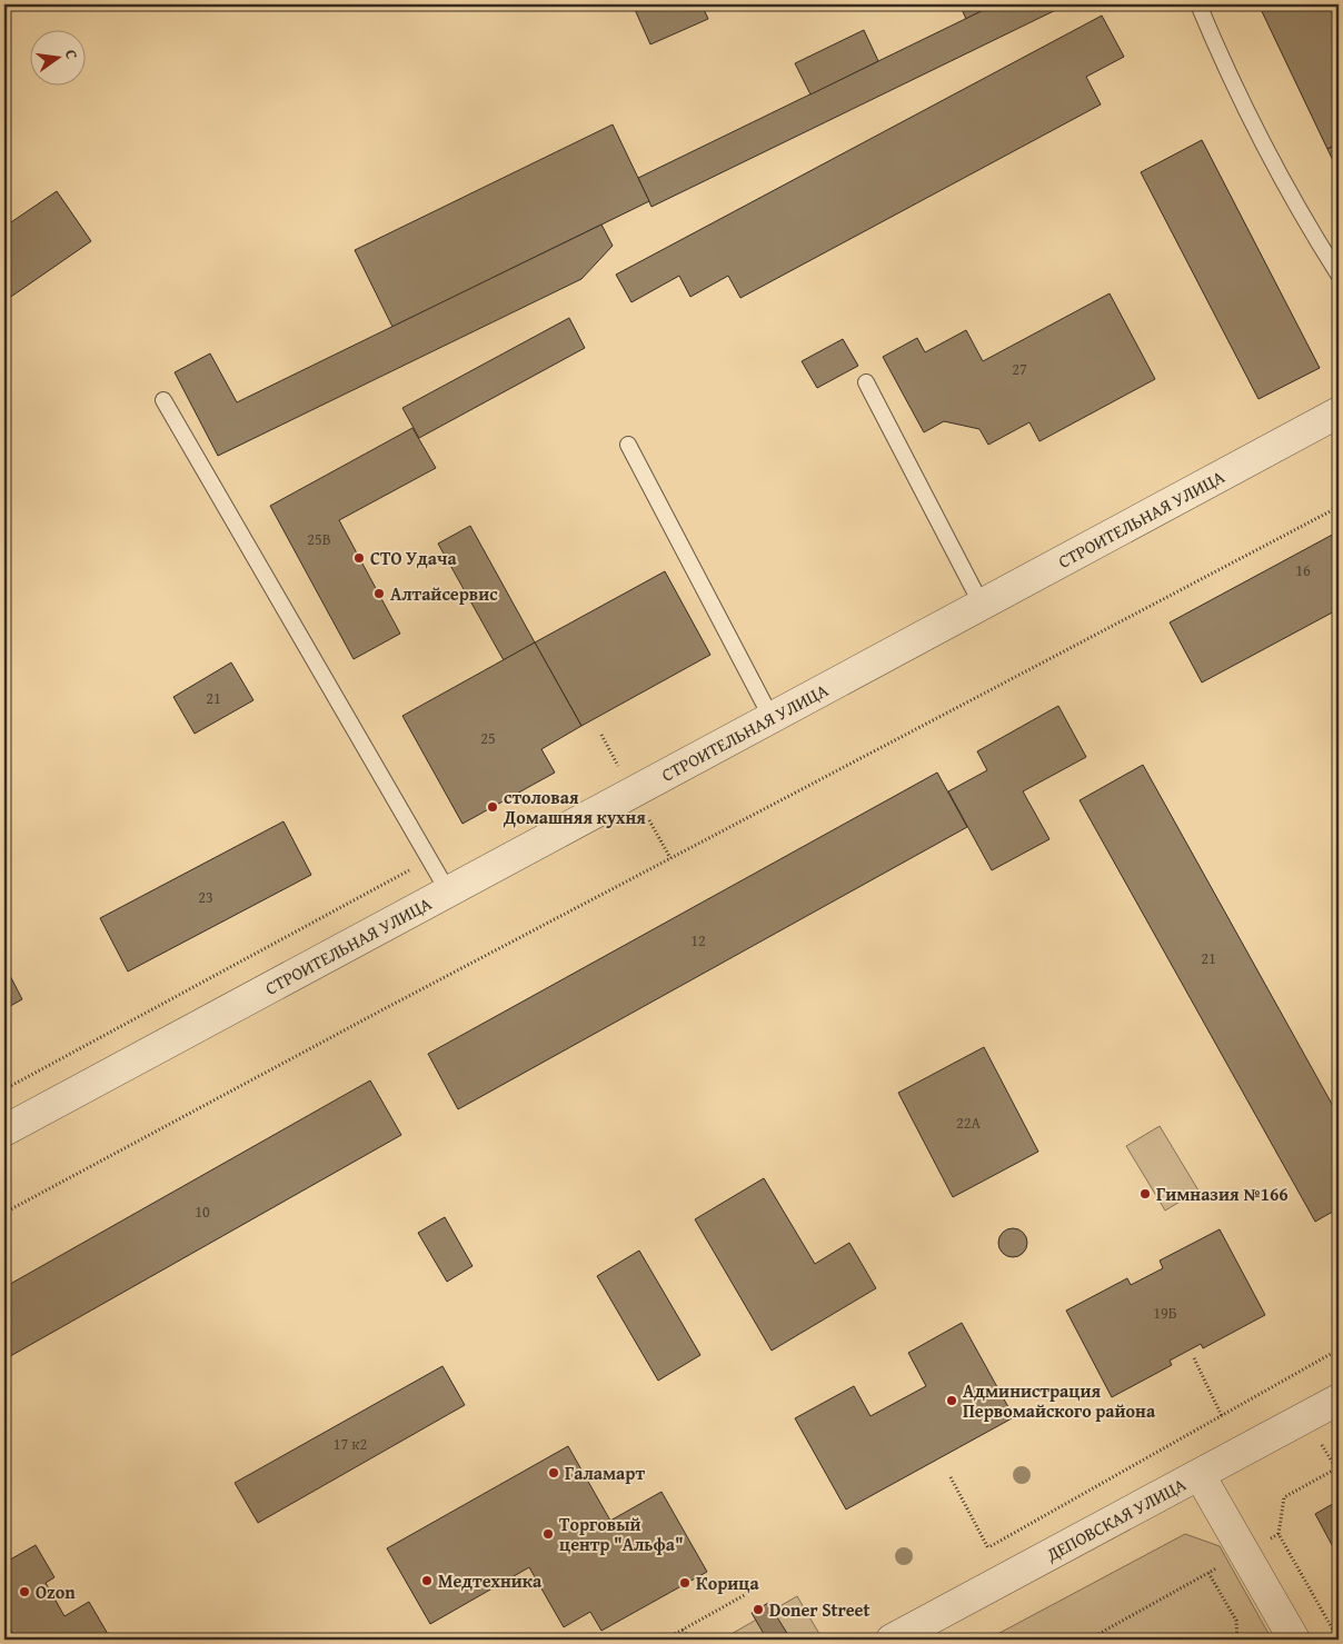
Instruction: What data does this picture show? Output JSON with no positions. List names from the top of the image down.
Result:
{
  "streets": {
    "street": ["СТРОИТЕЛЬНАЯ УЛИЦА", "ДЕПОВСКАЯ УЛИЦА"]
  },
  "places": [
    "СТО Удача",
    "Алтайсервис",
    "столовая Домашняя кухня",
    "Гимназия №166",
    "Администрация Первомайского района",
    "Галамарт",
    "Торговый центр \"Альфа\"",
    "Медтехника",
    "Корица",
    "Ozon",
    "Doner Street"
  ],
  "house_numbers": [
    "27",
    "25В",
    "16",
    "21",
    "25",
    "23",
    "12",
    "21",
    "22А",
    "10",
    "19Б",
    "17 к2"
  ],
  "north": "right"
}
